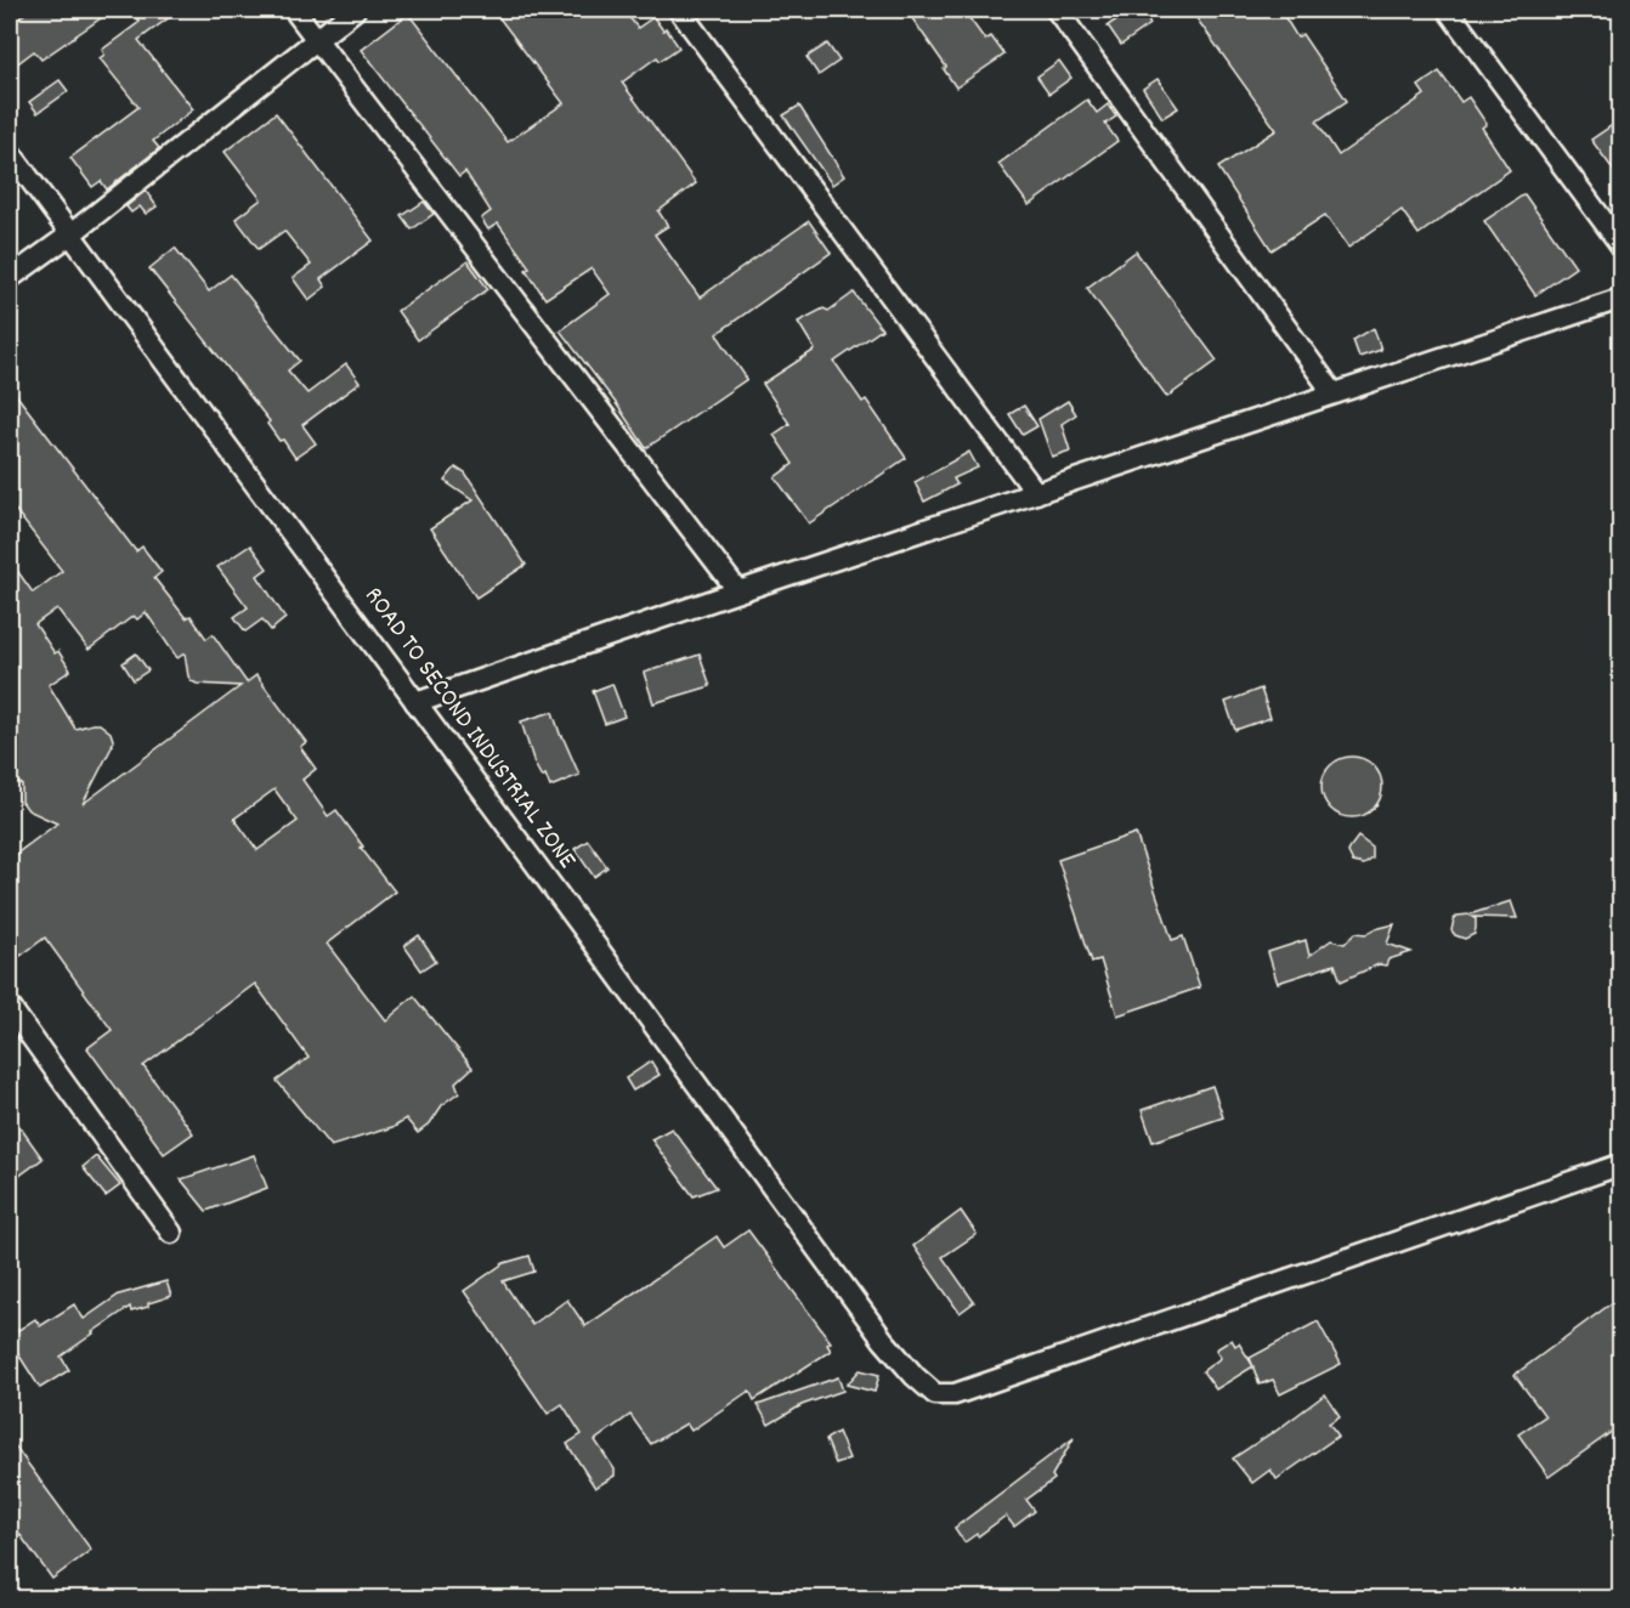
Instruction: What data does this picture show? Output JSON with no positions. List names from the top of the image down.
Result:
{
  "streets": {
    "street": ["ROAD TO SECOND INDUSTRIAL ZONE"]
  }
}
